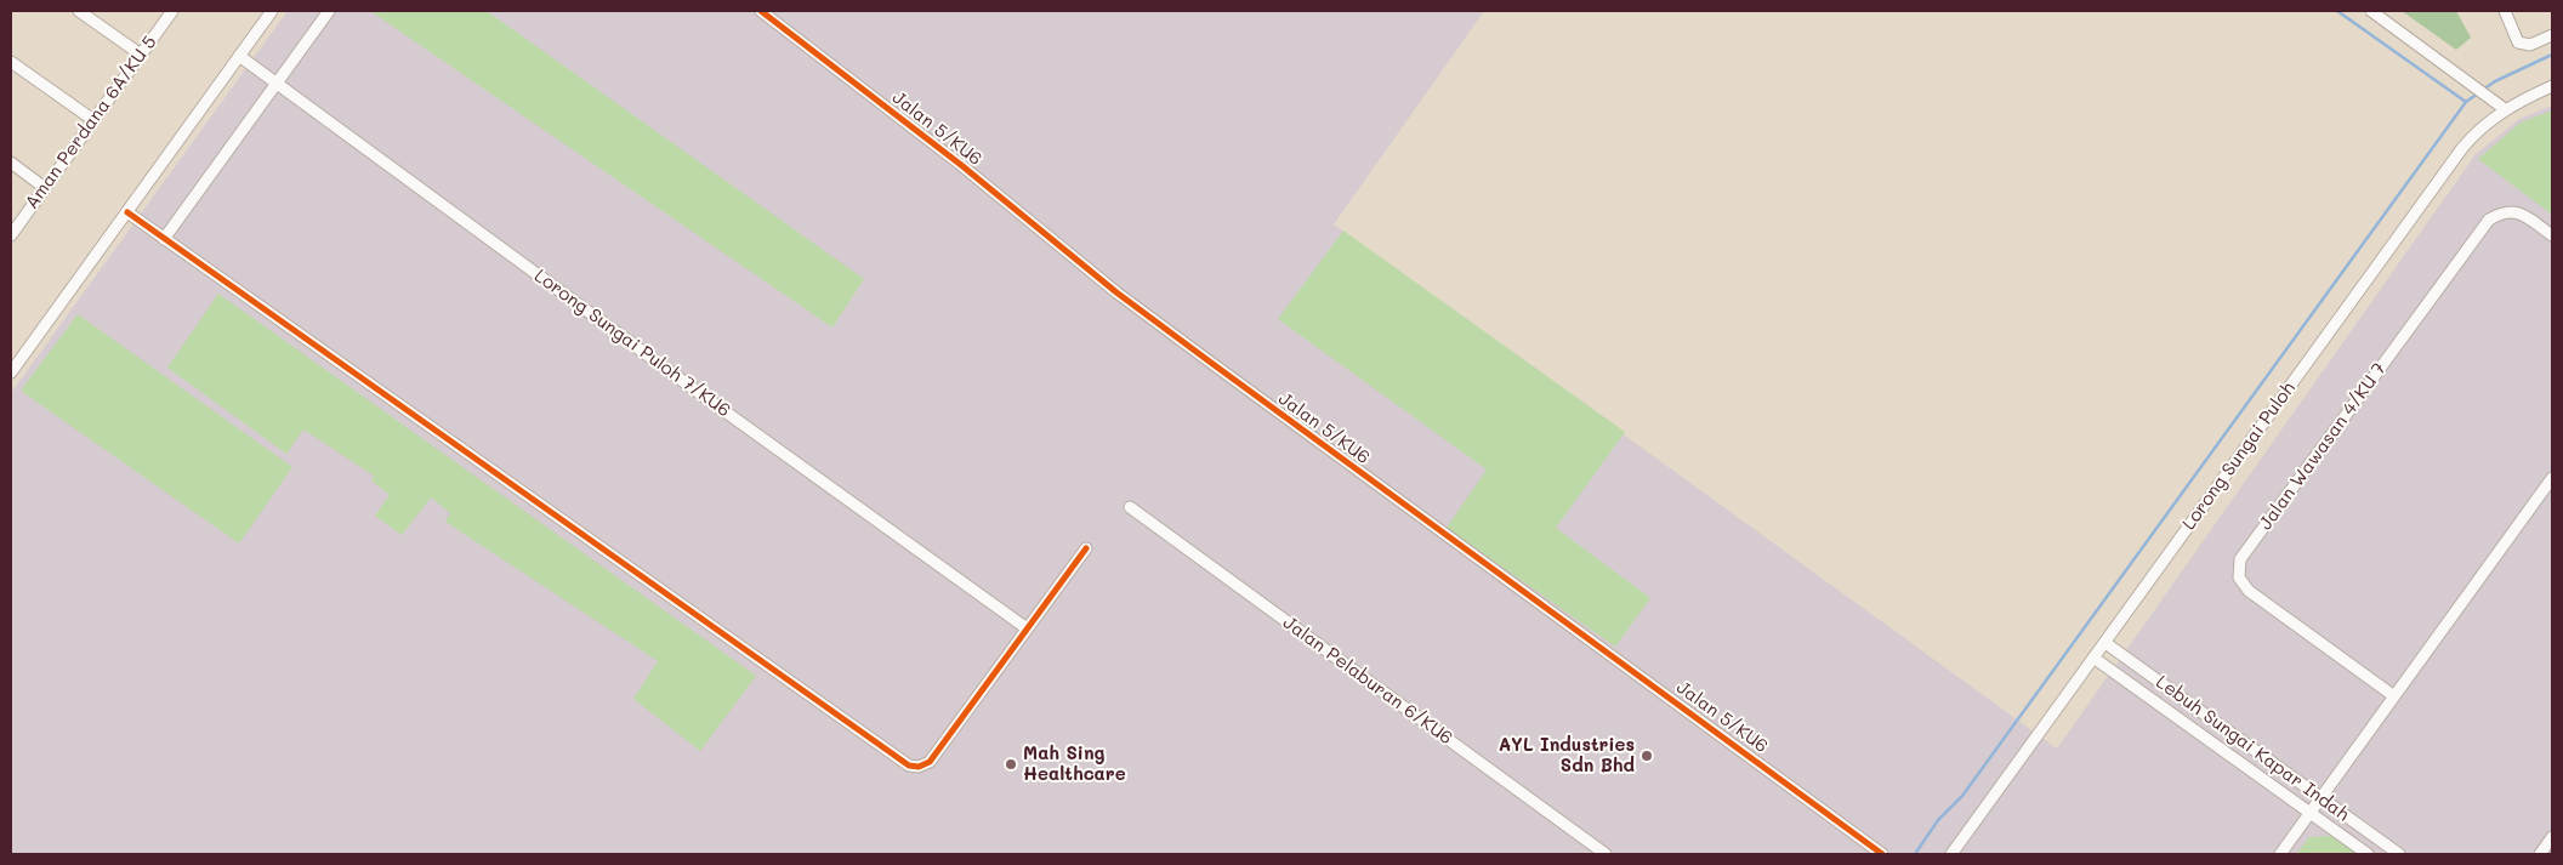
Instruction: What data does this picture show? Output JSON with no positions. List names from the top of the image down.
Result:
{
  "streets": {
    "street": [
      "Aman Perdana 6A/KU 5",
      "Jalan 5/KU6",
      "Lorong Sungai Puloh 7/KU6",
      "Jalan Wawasan 4/KU 7",
      "Lorong Sungai Puloh",
      "Jalan Pelaburan 6/KU6",
      "Lebuh Sungai Kapar Indah"
    ]
  },
  "crossings": [
    ["Lorong Sungai Puloh", "Lebuh Sungai Kapar Indah"]
  ],
  "places": ["AYL Industries Sdn Bhd", "Mah Sing Healthcare"]
}
